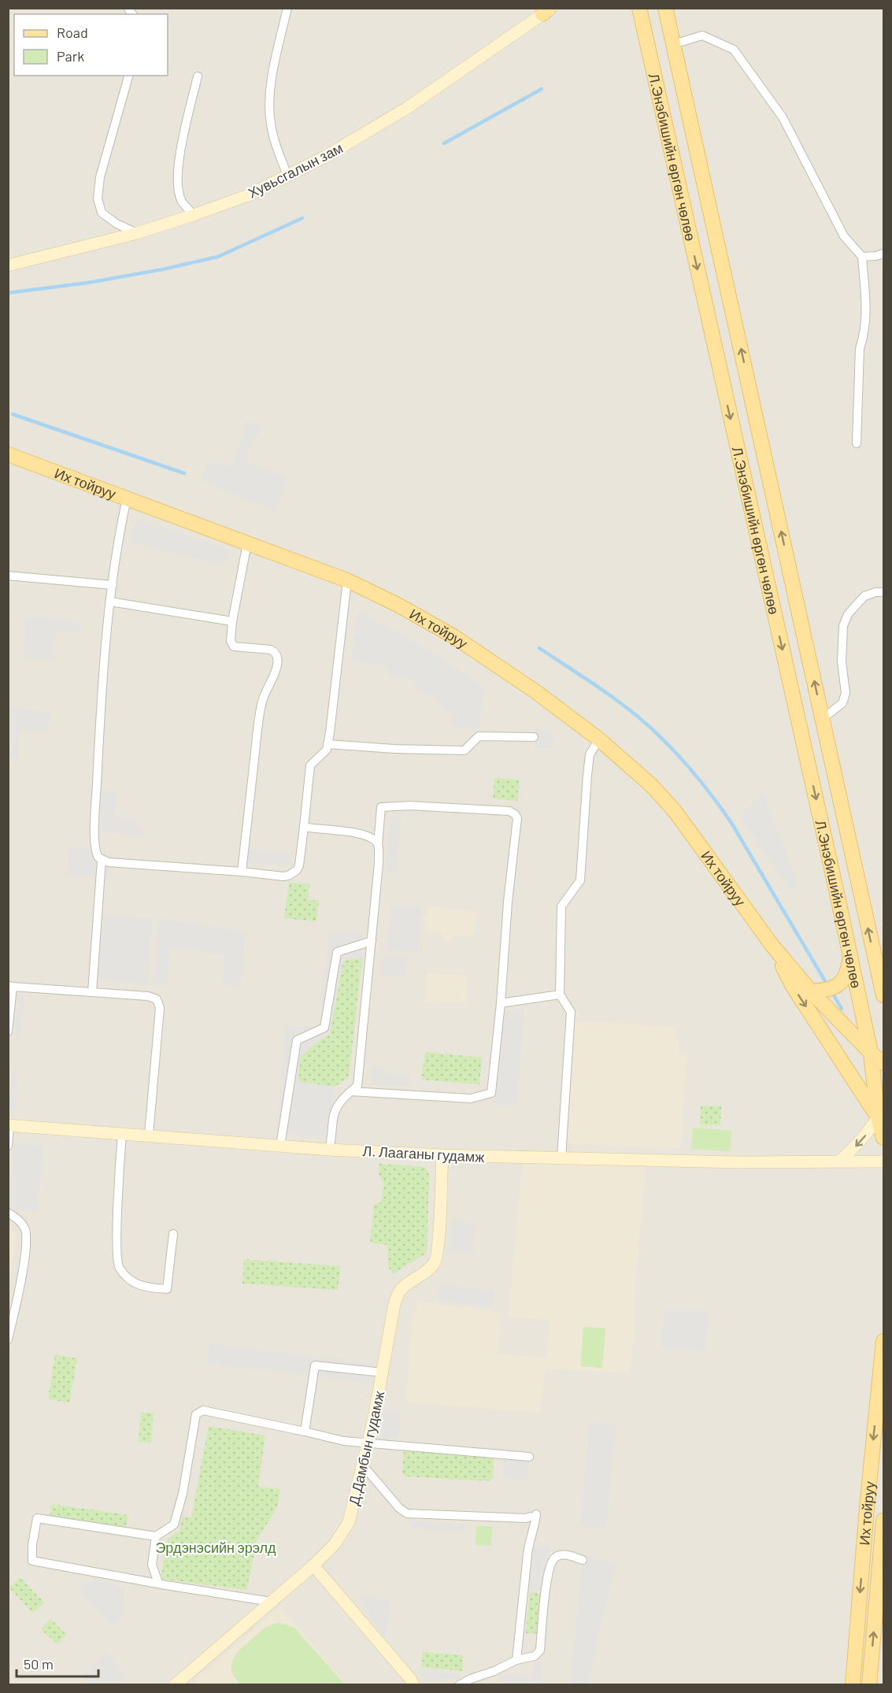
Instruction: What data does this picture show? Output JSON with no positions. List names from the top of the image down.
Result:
{
  "streets": {
    "main road": [
      "Л.Энэбишийн өргөн чөлөө",
      "Хувьсгалын зам",
      "Их тойруу",
      "Л. Лааганы гудамж",
      "Д.Дамбын гудамж"
    ]
  },
  "crossings": [
    ["Л.Энэбишийн өргөн чөлөө", "Их тойруу"],
    ["Л. Лааганы гудамж", "Д.Дамбын гудамж"]
  ],
  "parks": ["Эрдэнэсийн эрэлд"],
  "legend": ["Road", "Park"],
  "scale_bar": "50 m"
}
